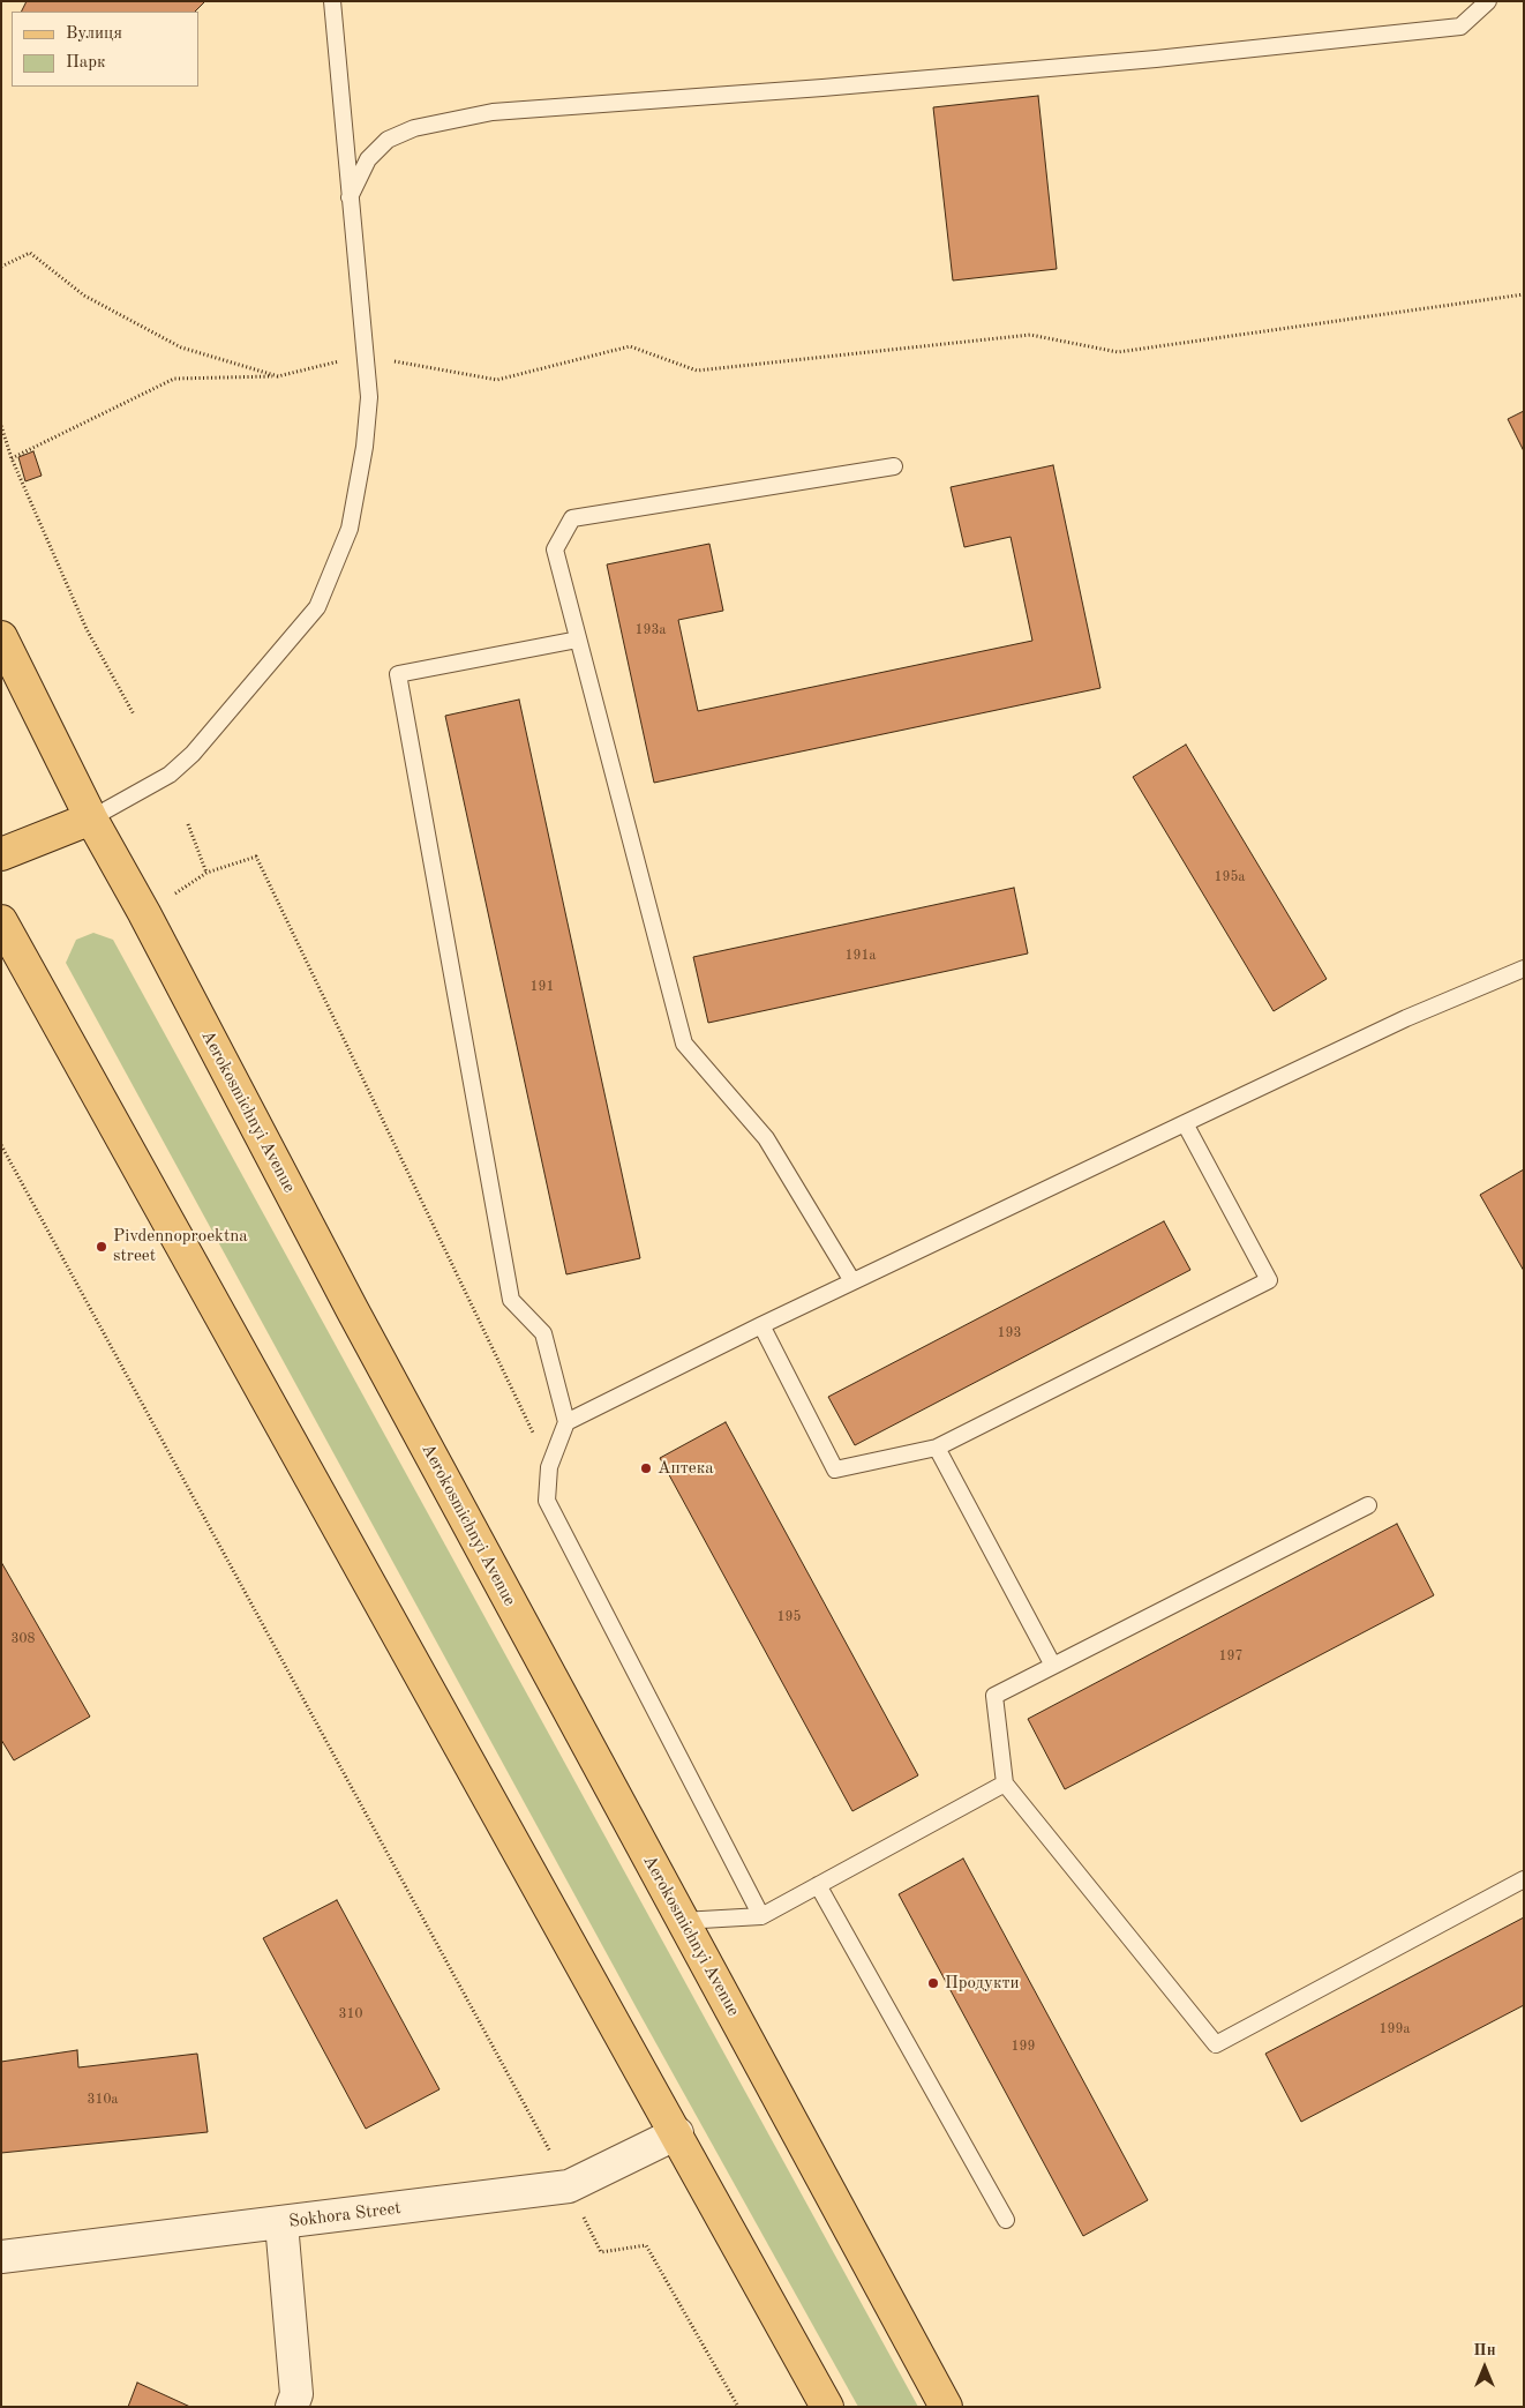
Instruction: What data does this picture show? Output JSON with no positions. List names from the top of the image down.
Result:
{
  "streets": {
    "main road": ["Aerokosmichnyi Avenue"],
    "street": ["Sokhora Street"]
  },
  "places": ["Pivdennoproektna street", "Аптека", "Продукти"],
  "house_numbers": [
    "193а",
    "195а",
    "191а",
    "191",
    "193",
    "195",
    "308",
    "197",
    "310",
    "199а",
    "199",
    "310а"
  ],
  "legend": ["Вулиця", "Парк"],
  "north": "top"
}
